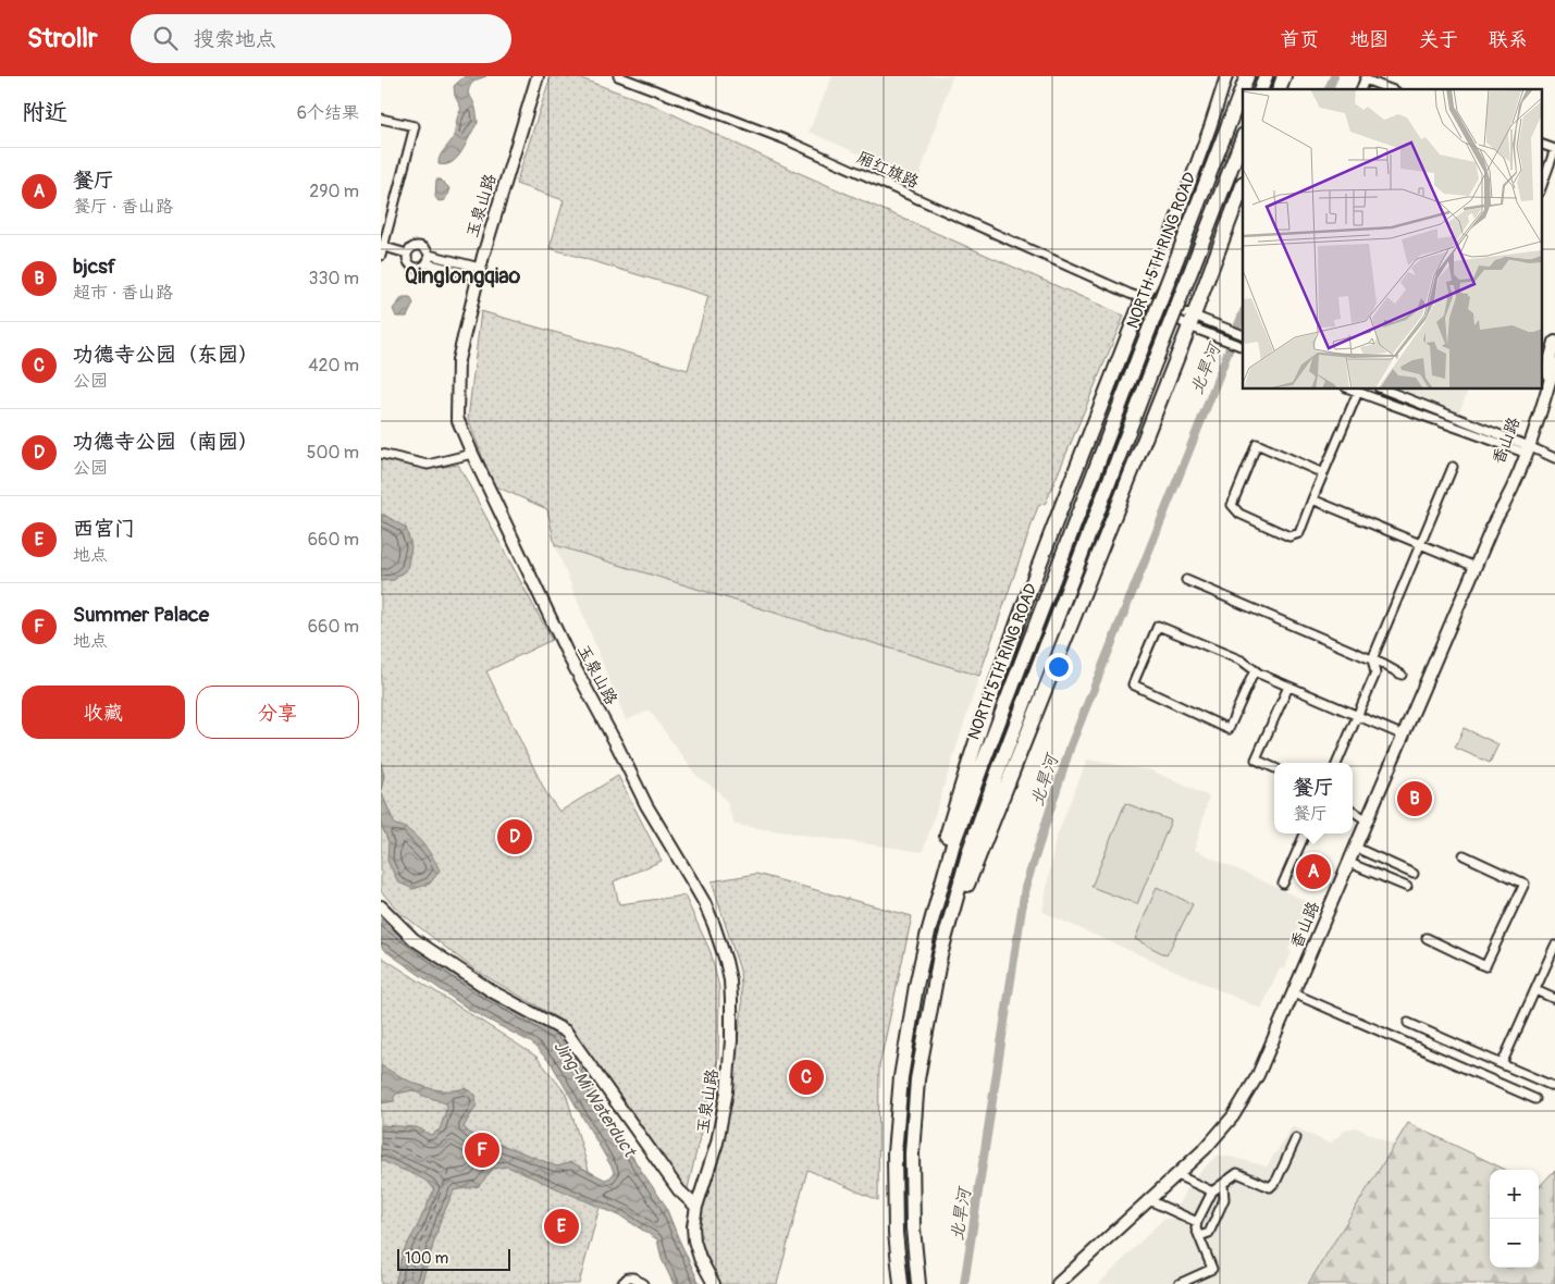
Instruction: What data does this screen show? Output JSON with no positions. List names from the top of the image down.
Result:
{
  "streets": {
    "highway": ["NORTH 5TH RING ROAD"],
    "street": ["厢红旗路", "玉泉山路", "香山路"]
  },
  "districts": ["Qinglongqiao"],
  "water": ["北旱河", "Jing-Mi Waterduct"],
  "scale_bar": "100 m",
  "page": {
    "header": "Strollr",
    "search": "搜索地点",
    "nav": [
      "首页",
      "地图",
      "关于",
      "联系"
    ],
    "heading": ["附近", "6个结果"],
    "list": [
      {
        "mark": "A",
        "name": "餐厅",
        "note": "餐厅 · 香山路",
        "value": "290 m"
      },
      {
        "mark": "B",
        "name": "bjcsf",
        "note": "超市 · 香山路",
        "value": "330 m"
      },
      {
        "mark": "C",
        "name": "功德寺公园（东园）",
        "note": "公园",
        "value": "420 m"
      },
      {
        "mark": "D",
        "name": "功德寺公园（南园）",
        "note": "公园",
        "value": "500 m"
      },
      {
        "mark": "E",
        "name": "西宫门",
        "note": "地点",
        "value": "660 m"
      },
      {
        "mark": "F",
        "name": "Summer Palace",
        "note": "地点",
        "value": "660 m"
      }
    ],
    "buttons": ["收藏", "分享"],
    "popup": ["餐厅", "餐厅"],
    "pins": [
      "B",
      "D",
      "A",
      "C",
      "F",
      "E"
    ],
    "map_buttons": ["+", "−"],
    "scale": "100 m"
  }
}
